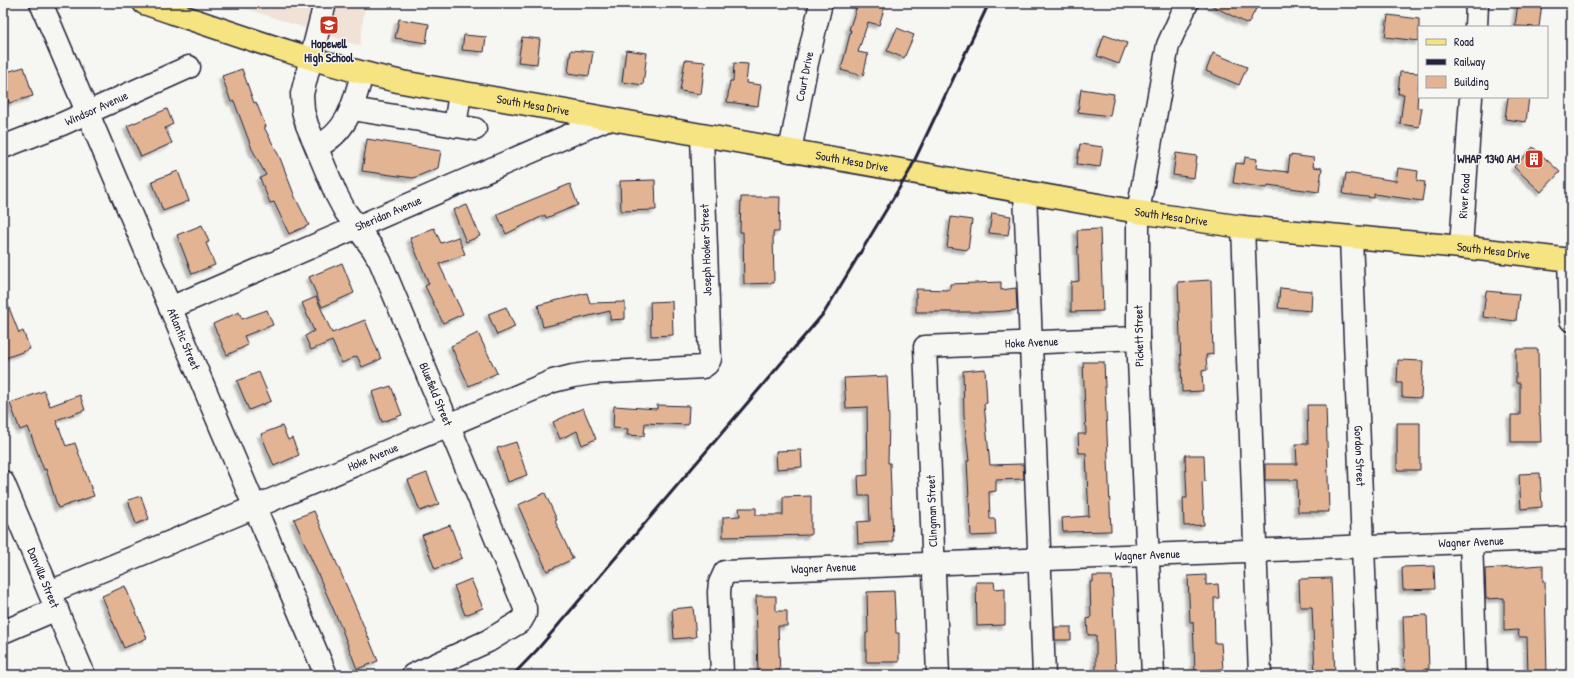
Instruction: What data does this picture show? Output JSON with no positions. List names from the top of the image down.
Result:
{
  "streets": {
    "main road": ["South Mesa Drive"],
    "street": [
      "Court Drive",
      "Windsor Avenue",
      "River Road",
      "Sheridan Avenue",
      "Joseph Hooker Street",
      "Pickett Street",
      "Atlantic Street",
      "Hoke Avenue",
      "Bluefield Street",
      "Gordon Street",
      "Clingman Street",
      "Wagner Avenue",
      "Danville Street"
    ]
  },
  "crossings": [
    ["Court Drive", "South Mesa Drive"],
    ["South Mesa Drive", "River Road"],
    ["South Mesa Drive", "Sheridan Avenue"],
    ["South Mesa Drive", "Joseph Hooker Street"],
    ["South Mesa Drive", "Pickett Street"],
    ["South Mesa Drive", "Bluefield Street"],
    ["South Mesa Drive", "Gordon Street"],
    ["Windsor Avenue", "Atlantic Street"],
    ["Sheridan Avenue", "Atlantic Street"],
    ["Sheridan Avenue", "Bluefield Street"],
    ["Joseph Hooker Street", "Hoke Avenue"],
    ["Pickett Street", "Hoke Avenue"],
    ["Pickett Street", "Wagner Avenue"],
    ["Atlantic Street", "Hoke Avenue"],
    ["Hoke Avenue", "Bluefield Street"],
    ["Hoke Avenue", "Clingman Street"],
    ["Hoke Avenue", "Danville Street"],
    ["Gordon Street", "Wagner Avenue"],
    ["Clingman Street", "Wagner Avenue"]
  ],
  "places": {
    "school or university": ["Hopewell High School"],
    "building": ["WHAP 1340 AM"]
  },
  "legend": ["Road", "Railway", "Building"]
}
